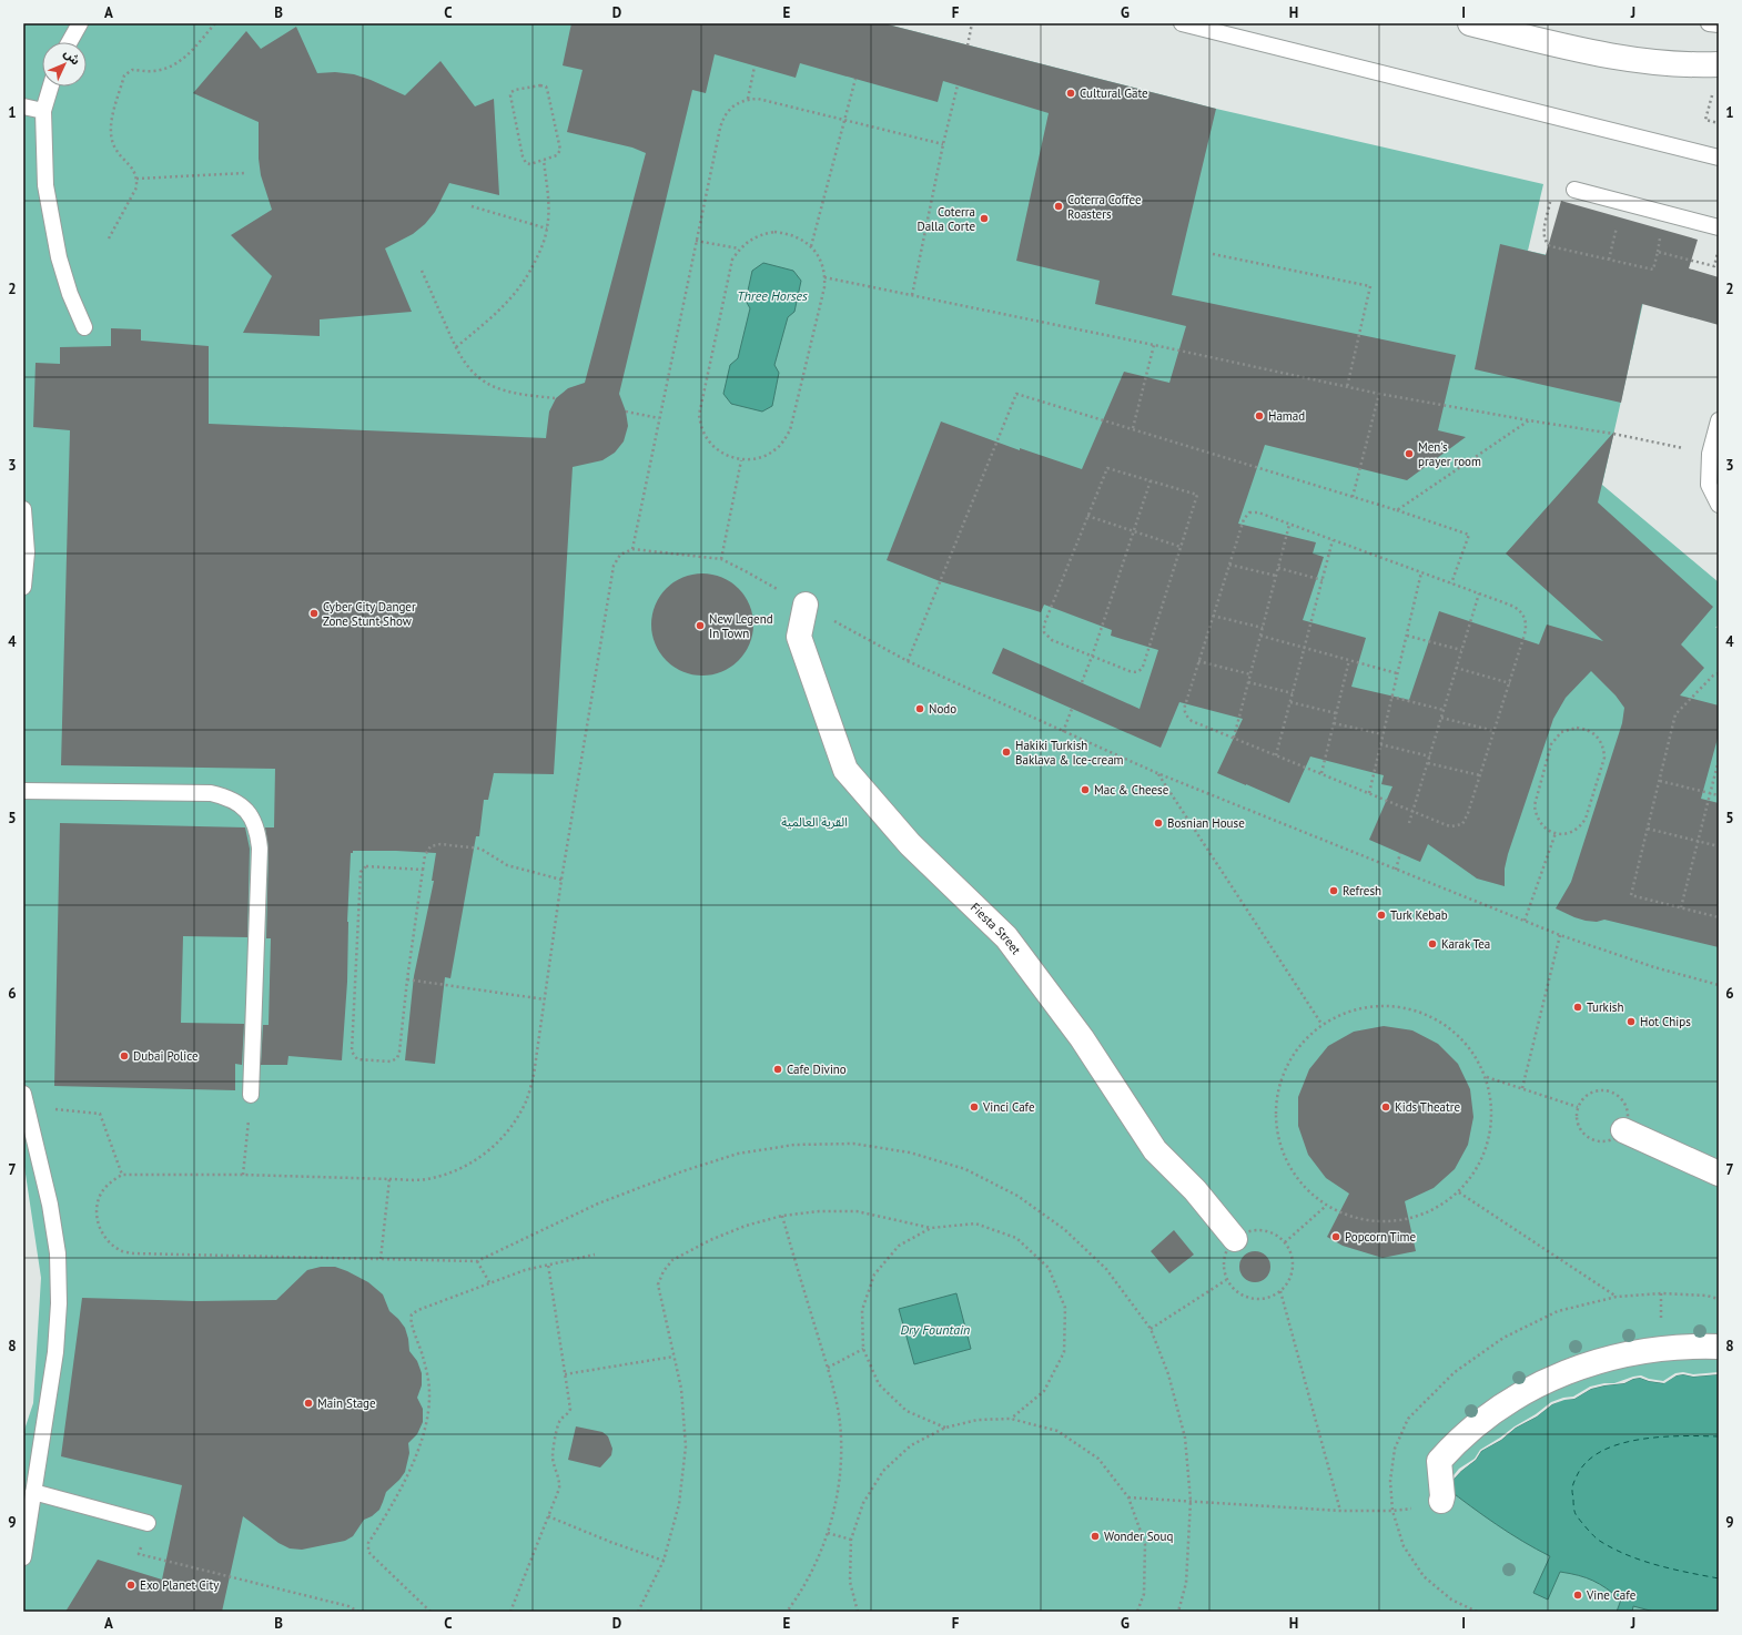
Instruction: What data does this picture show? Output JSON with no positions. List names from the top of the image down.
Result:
{
  "streets": {
    "street": ["Fiesta Street"]
  },
  "water": ["Three Horses", "Dry Fountain"],
  "parks": ["القرية العالمية"],
  "places": [
    "Cultural Gate",
    "Coterra Coffee Roasters",
    "Coterra Dalla Corte",
    "Hamad",
    "Men's prayer room",
    "Cyber City Danger Zone Stunt Show",
    "New Legend In Town",
    "Nodo",
    "Hakiki Turkish Baklava & Ice-cream",
    "Mac & Cheese",
    "Bosnian House",
    "Refresh",
    "Turk Kebab",
    "Karak Tea",
    "Turkish",
    "Hot Chips",
    "Dubai Police",
    "Cafe Divino",
    "Vinci Cafe",
    "Kids Theatre",
    "Popcorn Time",
    "Main Stage",
    "Wonder Souq",
    "Exo Planet City",
    "Vine Cafe"
  ],
  "north": "top right",
  "grid": {
    "columns": [
      "A",
      "B",
      "C",
      "D",
      "E",
      "F",
      "G",
      "H",
      "I",
      "J"
    ],
    "rows": [
      "1",
      "2",
      "3",
      "4",
      "5",
      "6",
      "7",
      "8",
      "9"
    ]
  }
}
